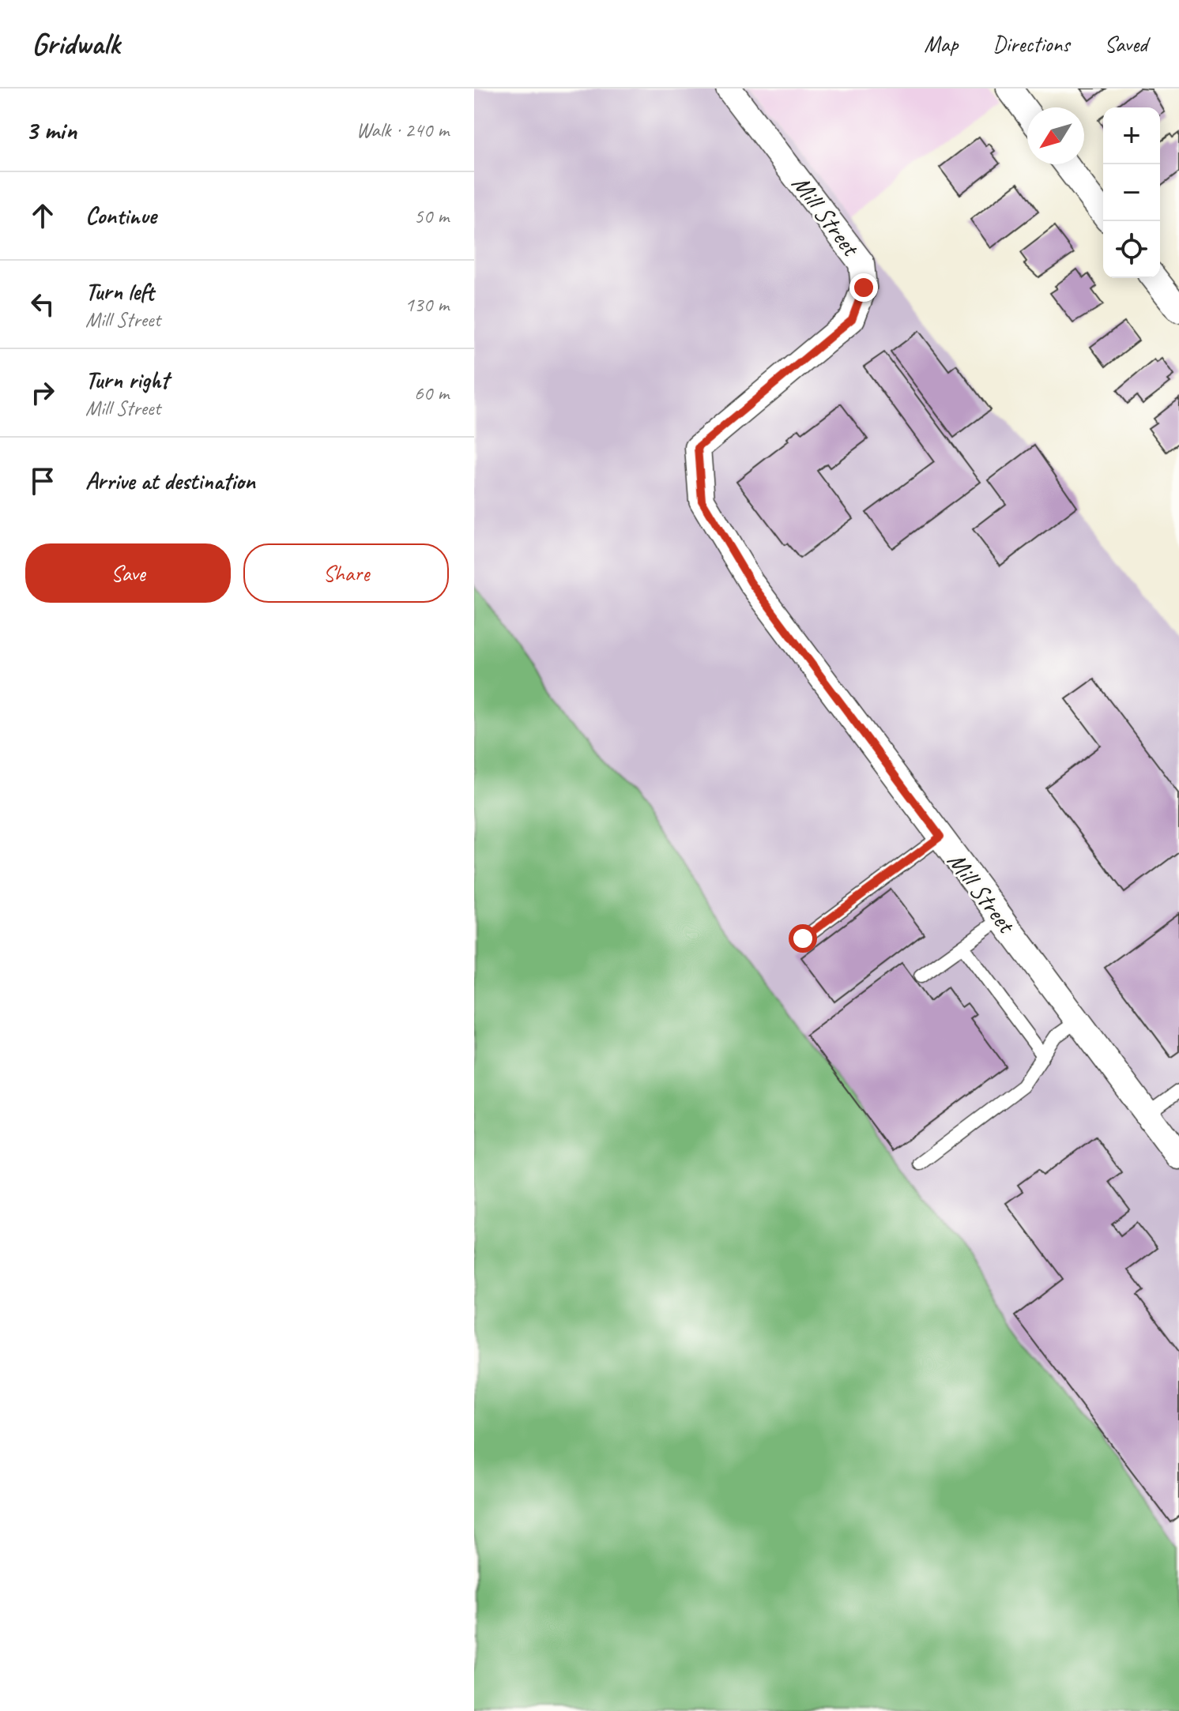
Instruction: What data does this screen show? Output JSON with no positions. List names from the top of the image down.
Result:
{
  "streets": {
    "street": ["Mill Street"]
  },
  "north": "bottom left",
  "page": {
    "header": "Gridwalk",
    "nav": ["Map", "Directions", "Saved"],
    "heading": ["3 min", "Walk · 240 m"],
    "map_buttons": ["+", "−"],
    "list": [
      ["Continue", "50 m"],
      ["Turn left", "Mill Street", "130 m"],
      ["Turn right", "Mill Street", "60 m"],
      "Arrive at destination"
    ],
    "buttons": ["Save", "Share"]
  }
}
